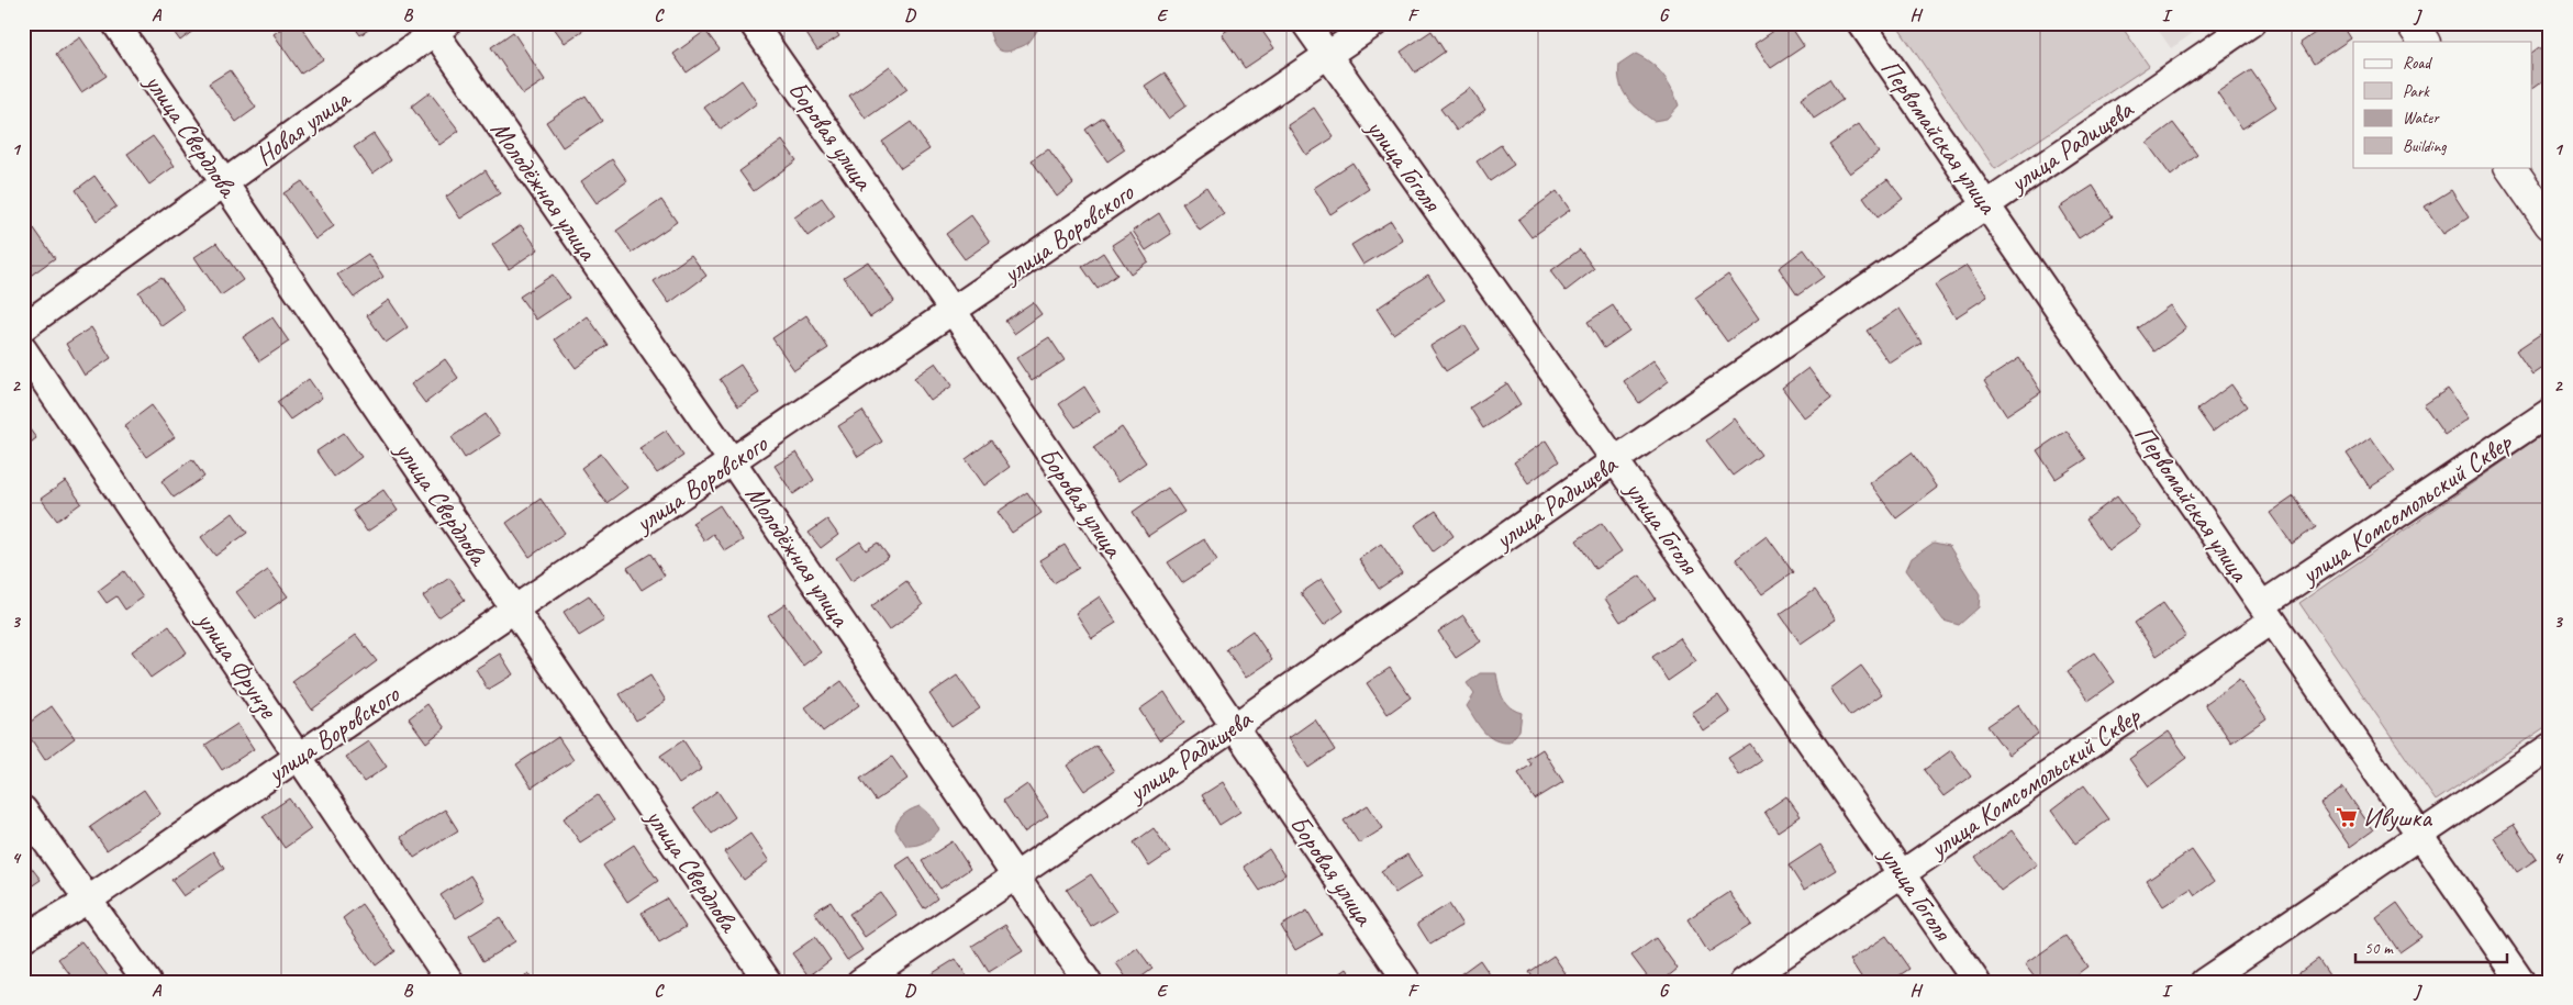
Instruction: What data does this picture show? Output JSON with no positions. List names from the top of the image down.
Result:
{
  "streets": {
    "street": [
      "Новая улица",
      "улица Свердлова",
      "Боровая улица",
      "Первомайская улица",
      "улица Радищева",
      "улица Гоголя",
      "Молодёжная улица",
      "улица Воровского",
      "улица Комсомольский Сквер",
      "улица Фрунзе"
    ]
  },
  "crossings": [
    ["Новая улица", "улица Свердлова"],
    ["Новая улица", "Молодёжная улица"],
    ["улица Свердлова", "улица Воровского"],
    ["Боровая улица", "улица Радищева"],
    ["Боровая улица", "улица Воровского"],
    ["Первомайская улица", "улица Радищева"],
    ["Первомайская улица", "улица Комсомольский Сквер"],
    ["улица Радищева", "улица Гоголя"],
    ["улица Радищева", "Молодёжная улица"],
    ["улица Гоголя", "улица Воровского"],
    ["улица Гоголя", "улица Комсомольский Сквер"],
    ["Молодёжная улица", "улица Воровского"],
    ["улица Воровского", "улица Фрунзе"]
  ],
  "places": {
    "supermarket": ["Ивушка"]
  },
  "legend": [
    "Road",
    "Park",
    "Water",
    "Building"
  ],
  "scale_bar": "50 m",
  "grid": {
    "columns": [
      "A",
      "B",
      "C",
      "D",
      "E",
      "F",
      "G",
      "H",
      "I",
      "J"
    ],
    "rows": [
      "1",
      "2",
      "3",
      "4"
    ]
  }
}
